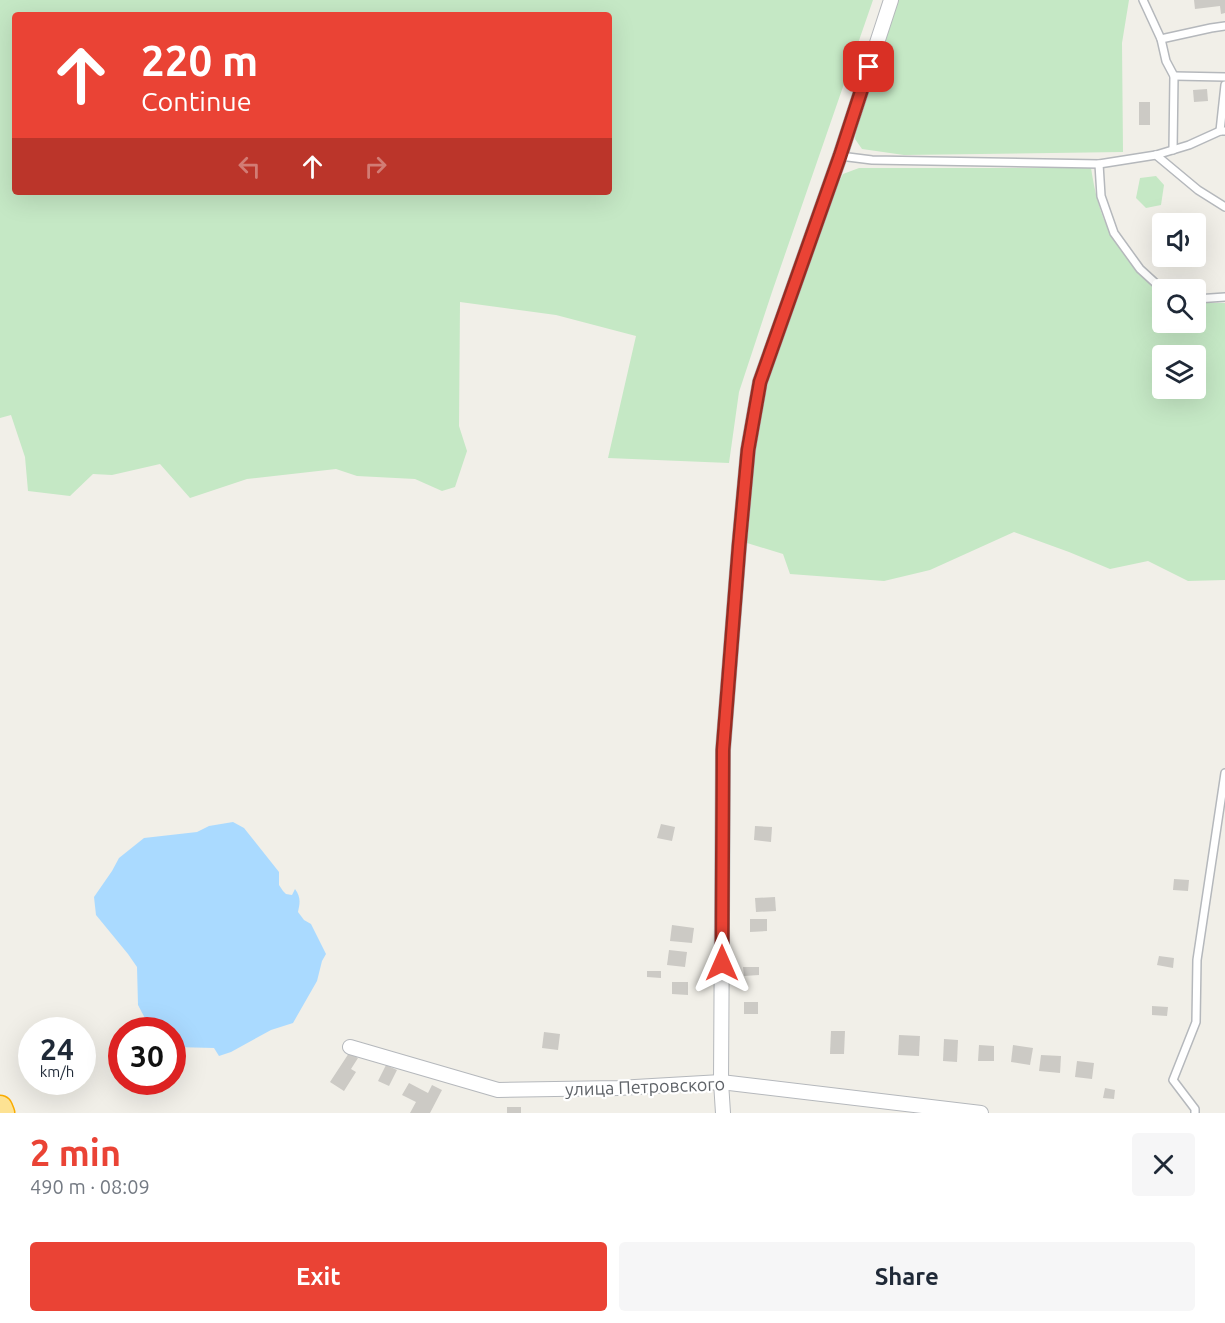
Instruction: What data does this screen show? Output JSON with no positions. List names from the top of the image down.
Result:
{
  "streets": {
    "street": ["улица Петровского"]
  },
  "page": {
    "turn": ["220 m", "Continue"],
    "speed": "24 km/h",
    "limit": "30",
    "heading": ["2 min", "490 m · 08:09"],
    "buttons": ["Exit", "Share"]
  }
}
